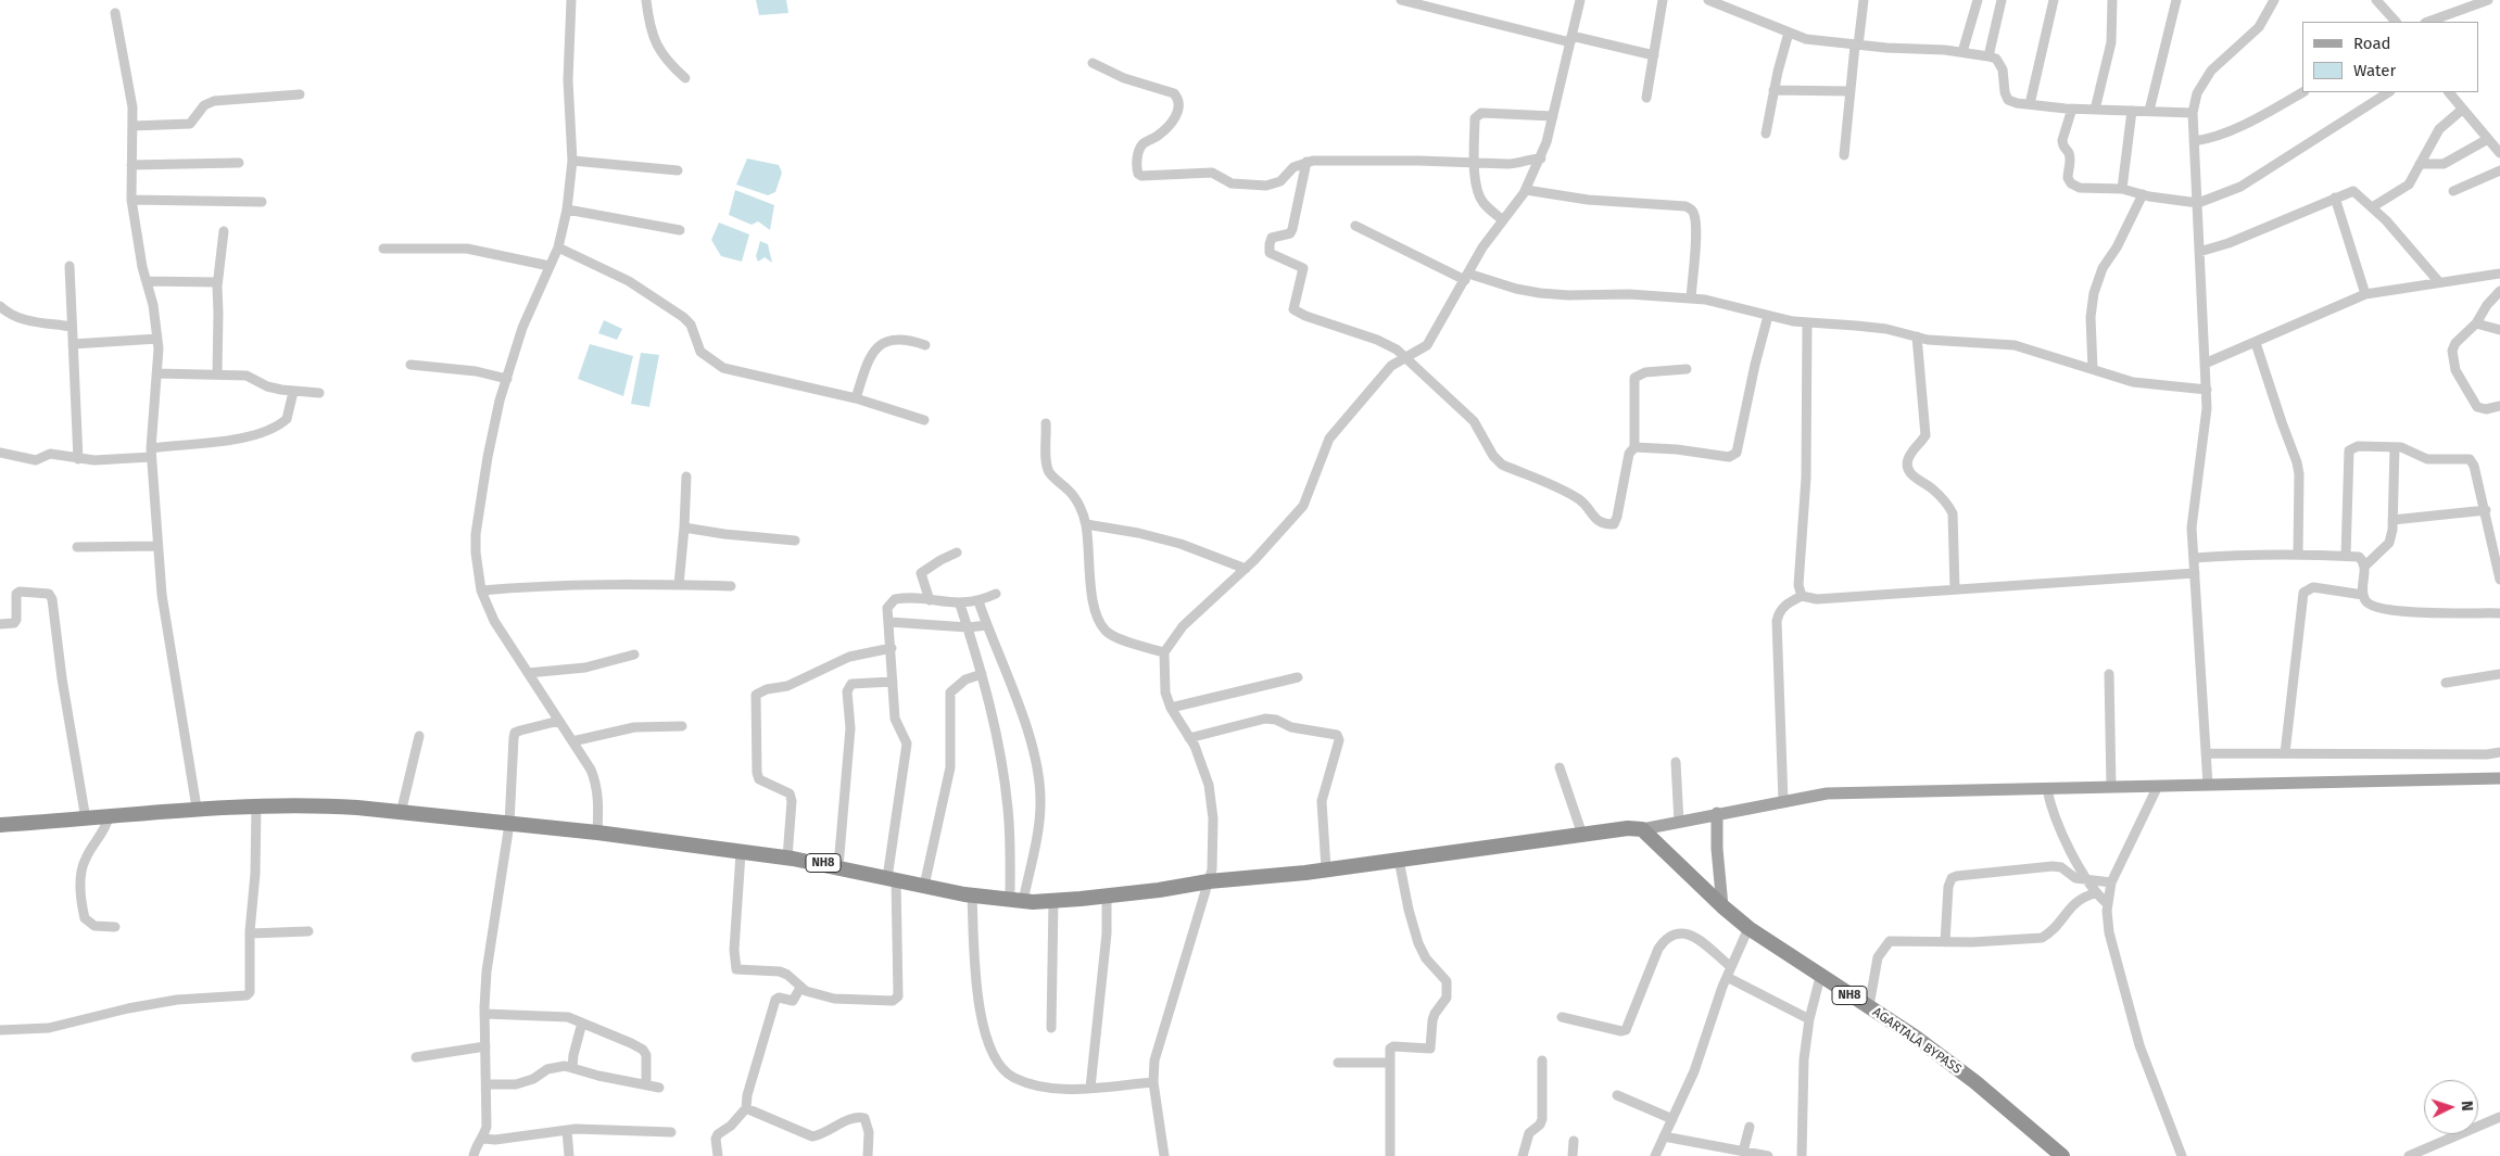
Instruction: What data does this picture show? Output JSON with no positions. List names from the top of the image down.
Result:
{
  "streets": {
    "highway": ["NH8", "AGARTALA BYPASS"]
  },
  "crossings": [
    ["NH8", "AGARTALA BYPASS"]
  ],
  "legend": ["Road", "Water"],
  "north": "right"
}
